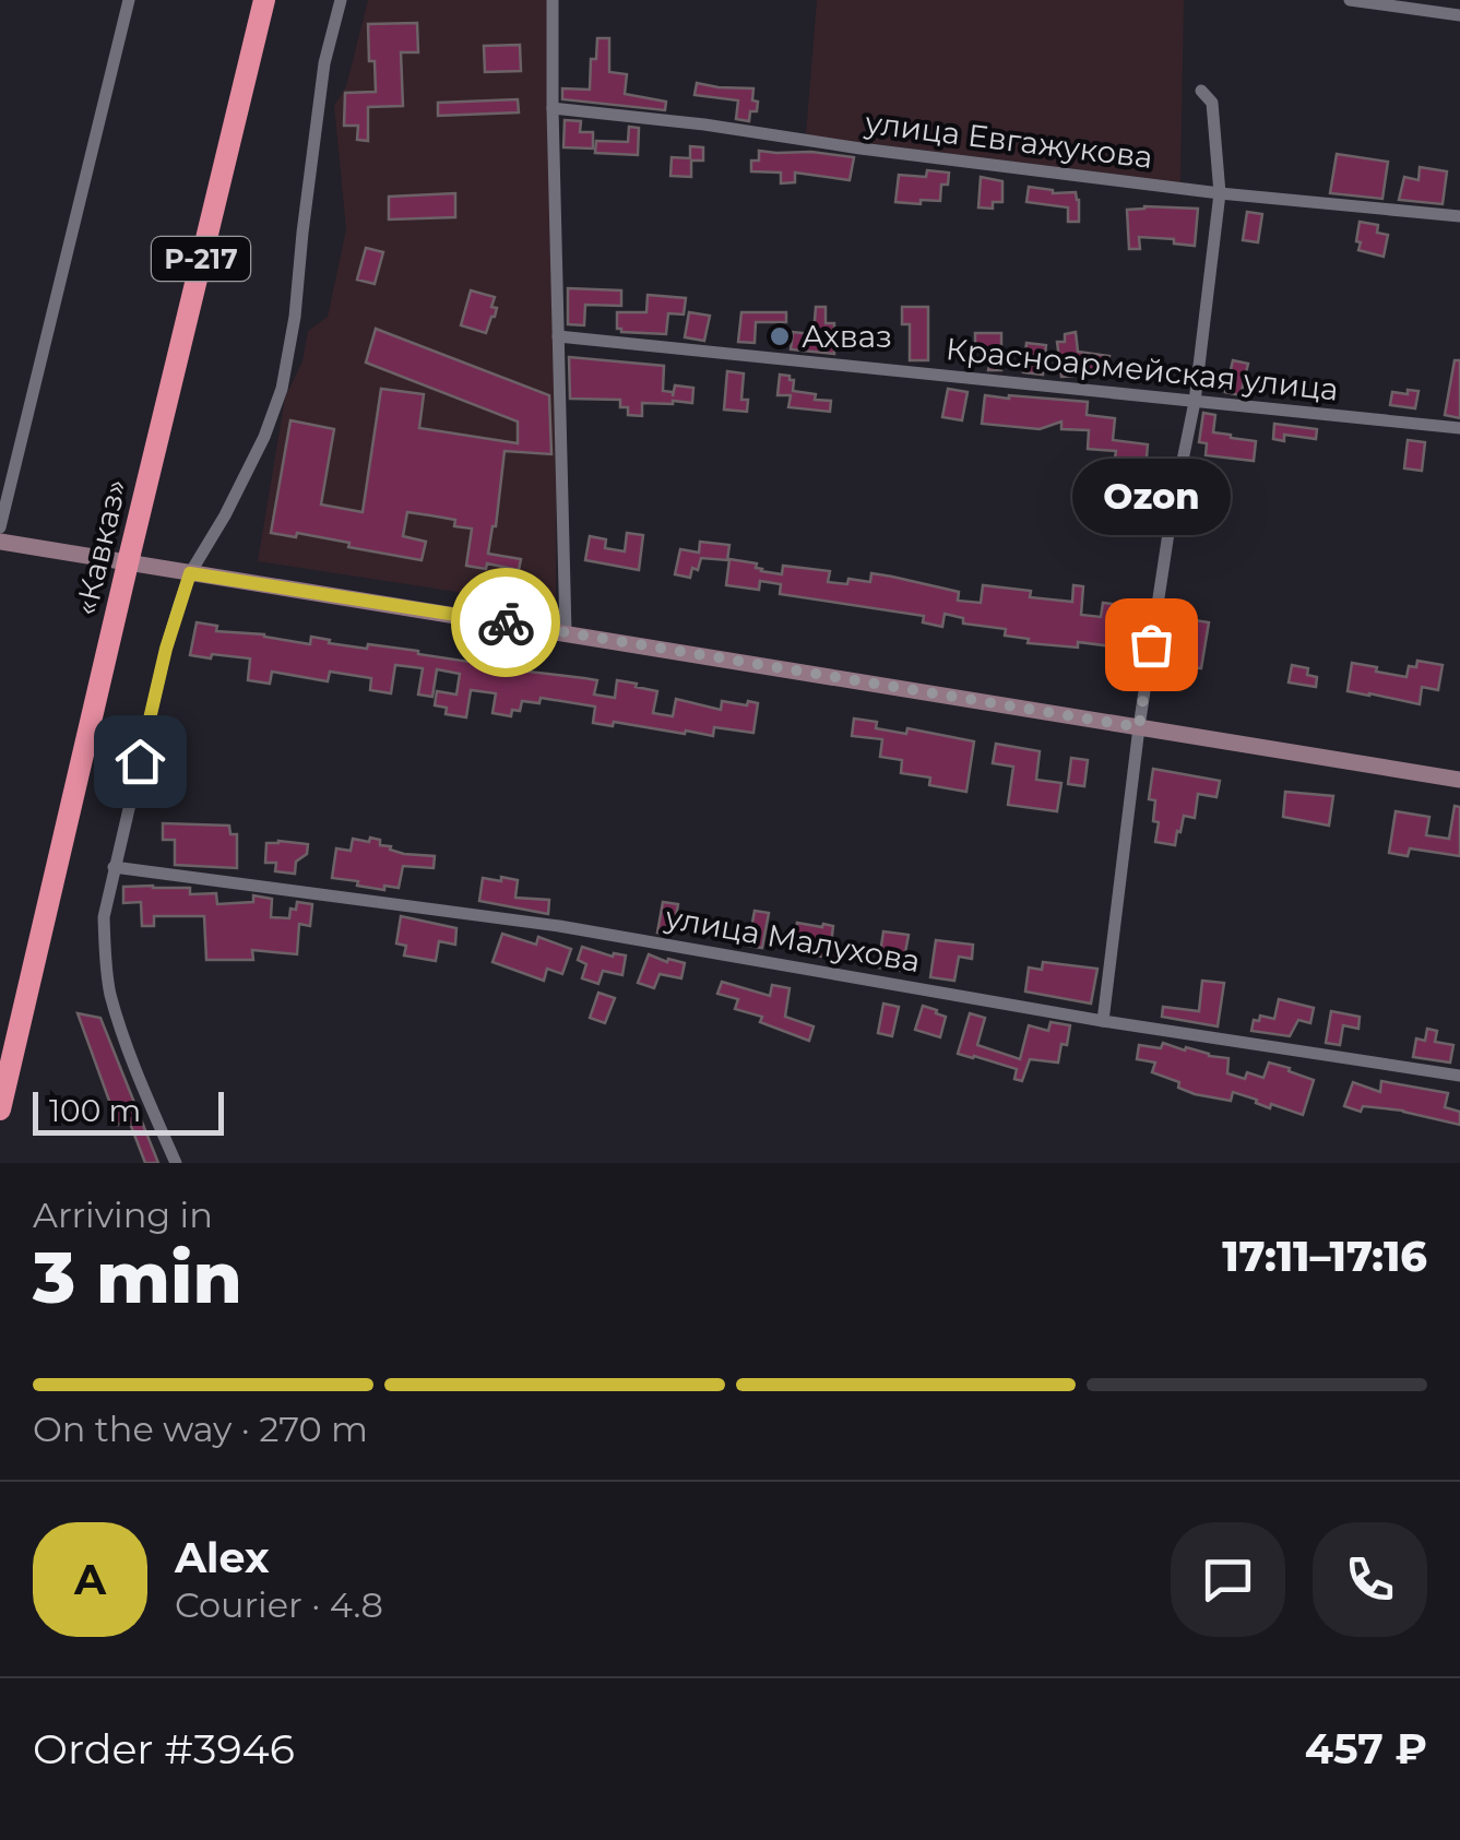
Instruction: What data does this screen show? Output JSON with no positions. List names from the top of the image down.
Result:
{
  "streets": {
    "highway": ["Р-217", "«Кавказ»"],
    "street": ["улица Евгажукова", "Красноармейская улица", "улица Малухова"]
  },
  "places": ["Ахваз", "Ozon"],
  "scale_bar": "100 m",
  "page": {
    "bubble": "Ozon",
    "scale": "100 m",
    "heading": ["3 min", "Arriving in", "17:11–17:16"],
    "panel": [
      "Alex",
      "Courier · 4.8",
      "Order #3946",
      "457 ₽"
    ],
    "bar": "On the way · 270 m",
    "round": "A"
  }
}
